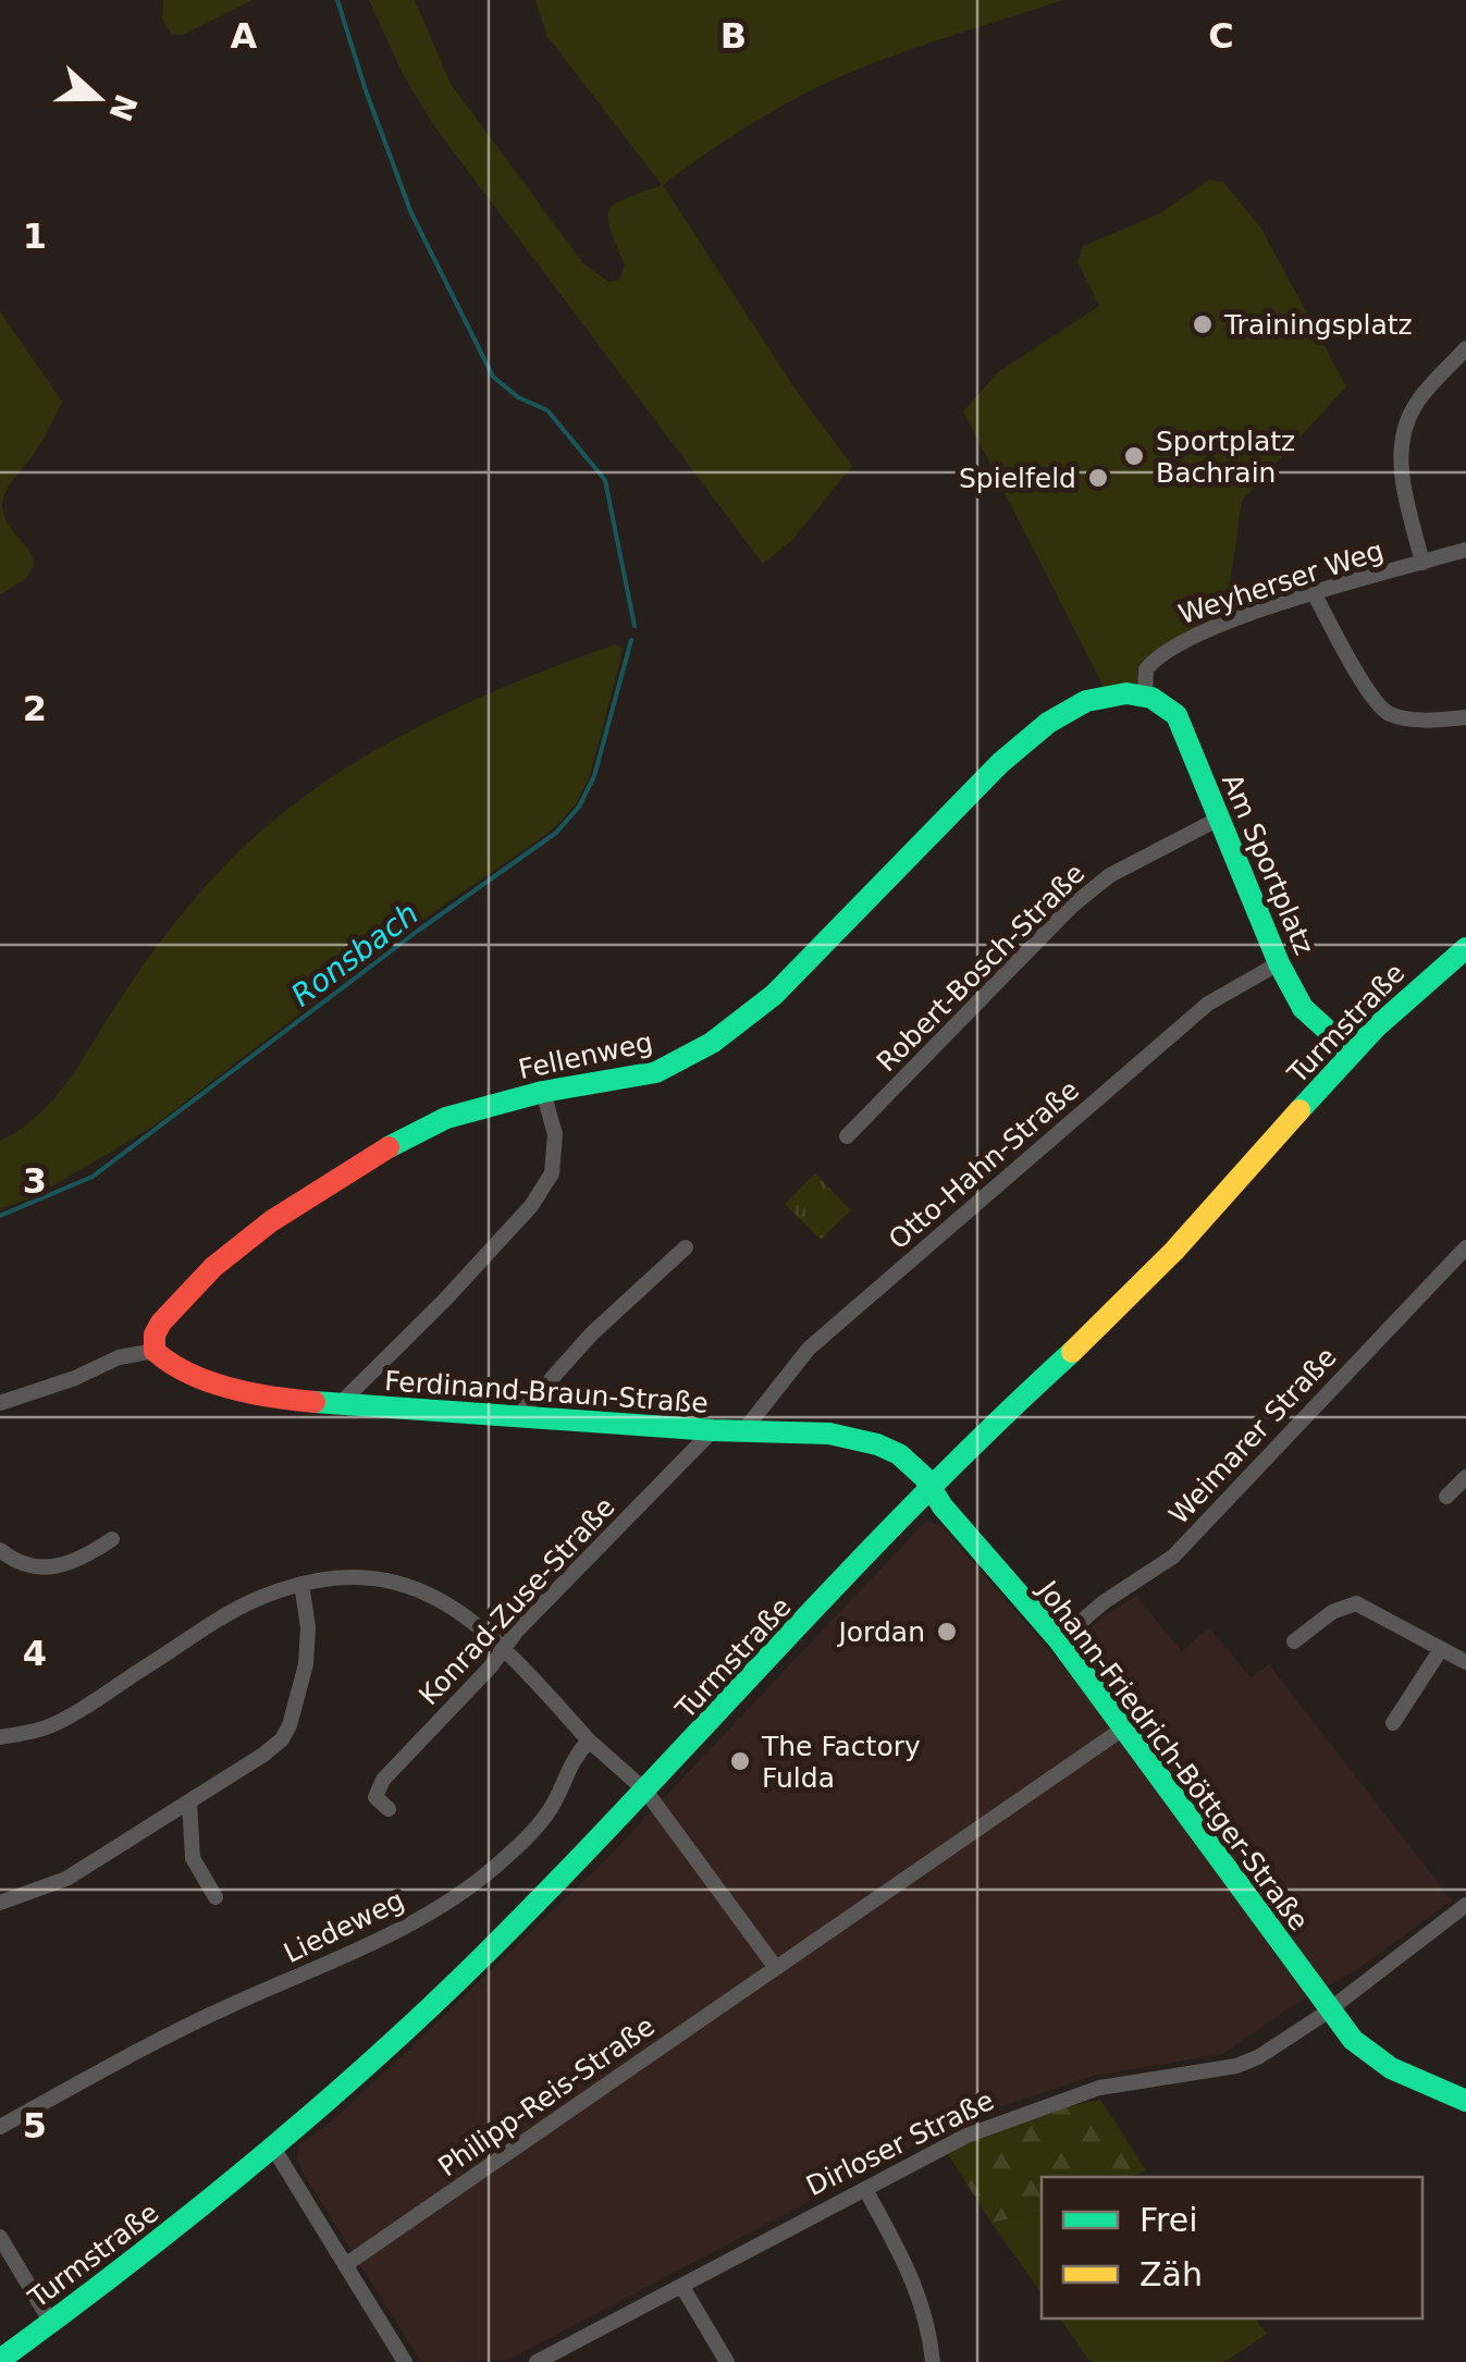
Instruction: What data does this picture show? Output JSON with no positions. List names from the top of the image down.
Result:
{
  "streets": {
    "street": [
      "Weyherser Weg",
      "Am Sportplatz",
      "Robert-Bosch-Straße",
      "Turmstraße",
      "Fellenweg",
      "Otto-Hahn-Straße",
      "Ferdinand-Braun-Straße",
      "Weimarer Straße",
      "Konrad-Zuse-Straße",
      "Johann-Friedrich-Böttger-Straße",
      "Liedeweg",
      "Philipp-Reis-Straße",
      "Dirloser Straße"
    ]
  },
  "crossings": [
    ["Weyherser Weg", "Am Sportplatz"],
    ["Weyherser Weg", "Fellenweg"],
    ["Am Sportplatz", "Robert-Bosch-Straße"],
    ["Am Sportplatz", "Turmstraße"],
    ["Am Sportplatz", "Fellenweg"],
    ["Am Sportplatz", "Otto-Hahn-Straße"],
    ["Turmstraße", "Ferdinand-Braun-Straße"],
    ["Turmstraße", "Johann-Friedrich-Böttger-Straße"],
    ["Fellenweg", "Ferdinand-Braun-Straße"],
    ["Otto-Hahn-Straße", "Ferdinand-Braun-Straße"],
    ["Ferdinand-Braun-Straße", "Konrad-Zuse-Straße"],
    ["Ferdinand-Braun-Straße", "Johann-Friedrich-Böttger-Straße"],
    ["Weimarer Straße", "Johann-Friedrich-Böttger-Straße"],
    ["Johann-Friedrich-Böttger-Straße", "Philipp-Reis-Straße"],
    ["Johann-Friedrich-Böttger-Straße", "Dirloser Straße"]
  ],
  "water": ["Ronsbach"],
  "places": [
    "Trainingsplatz",
    "Sportplatz Bachrain",
    "Spielfeld",
    "Jordan",
    "The Factory Fulda"
  ],
  "legend": ["Frei", "Zäh"],
  "north": "right",
  "grid": {
    "columns": ["A", "B", "C"],
    "rows": [
      "1",
      "2",
      "3",
      "4",
      "5"
    ]
  }
}
